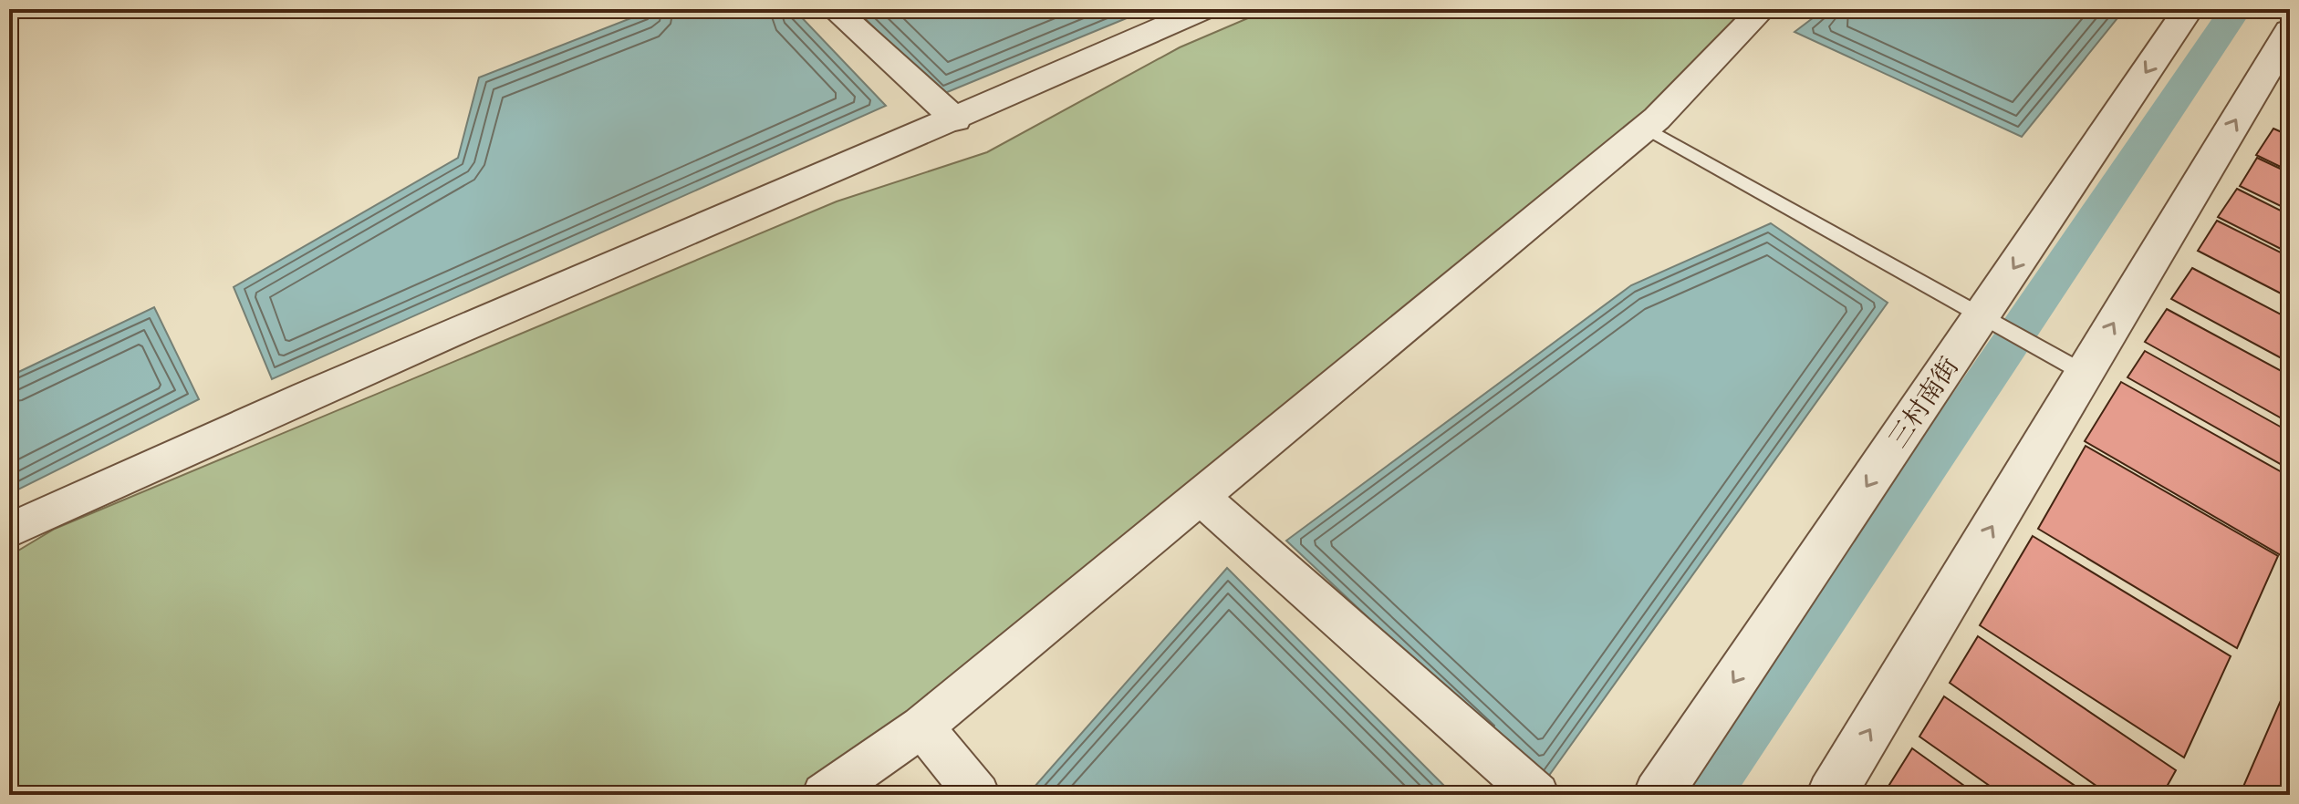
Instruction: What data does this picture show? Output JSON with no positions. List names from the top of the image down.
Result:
{
  "streets": {
    "street": ["三村南街"]
  }
}
